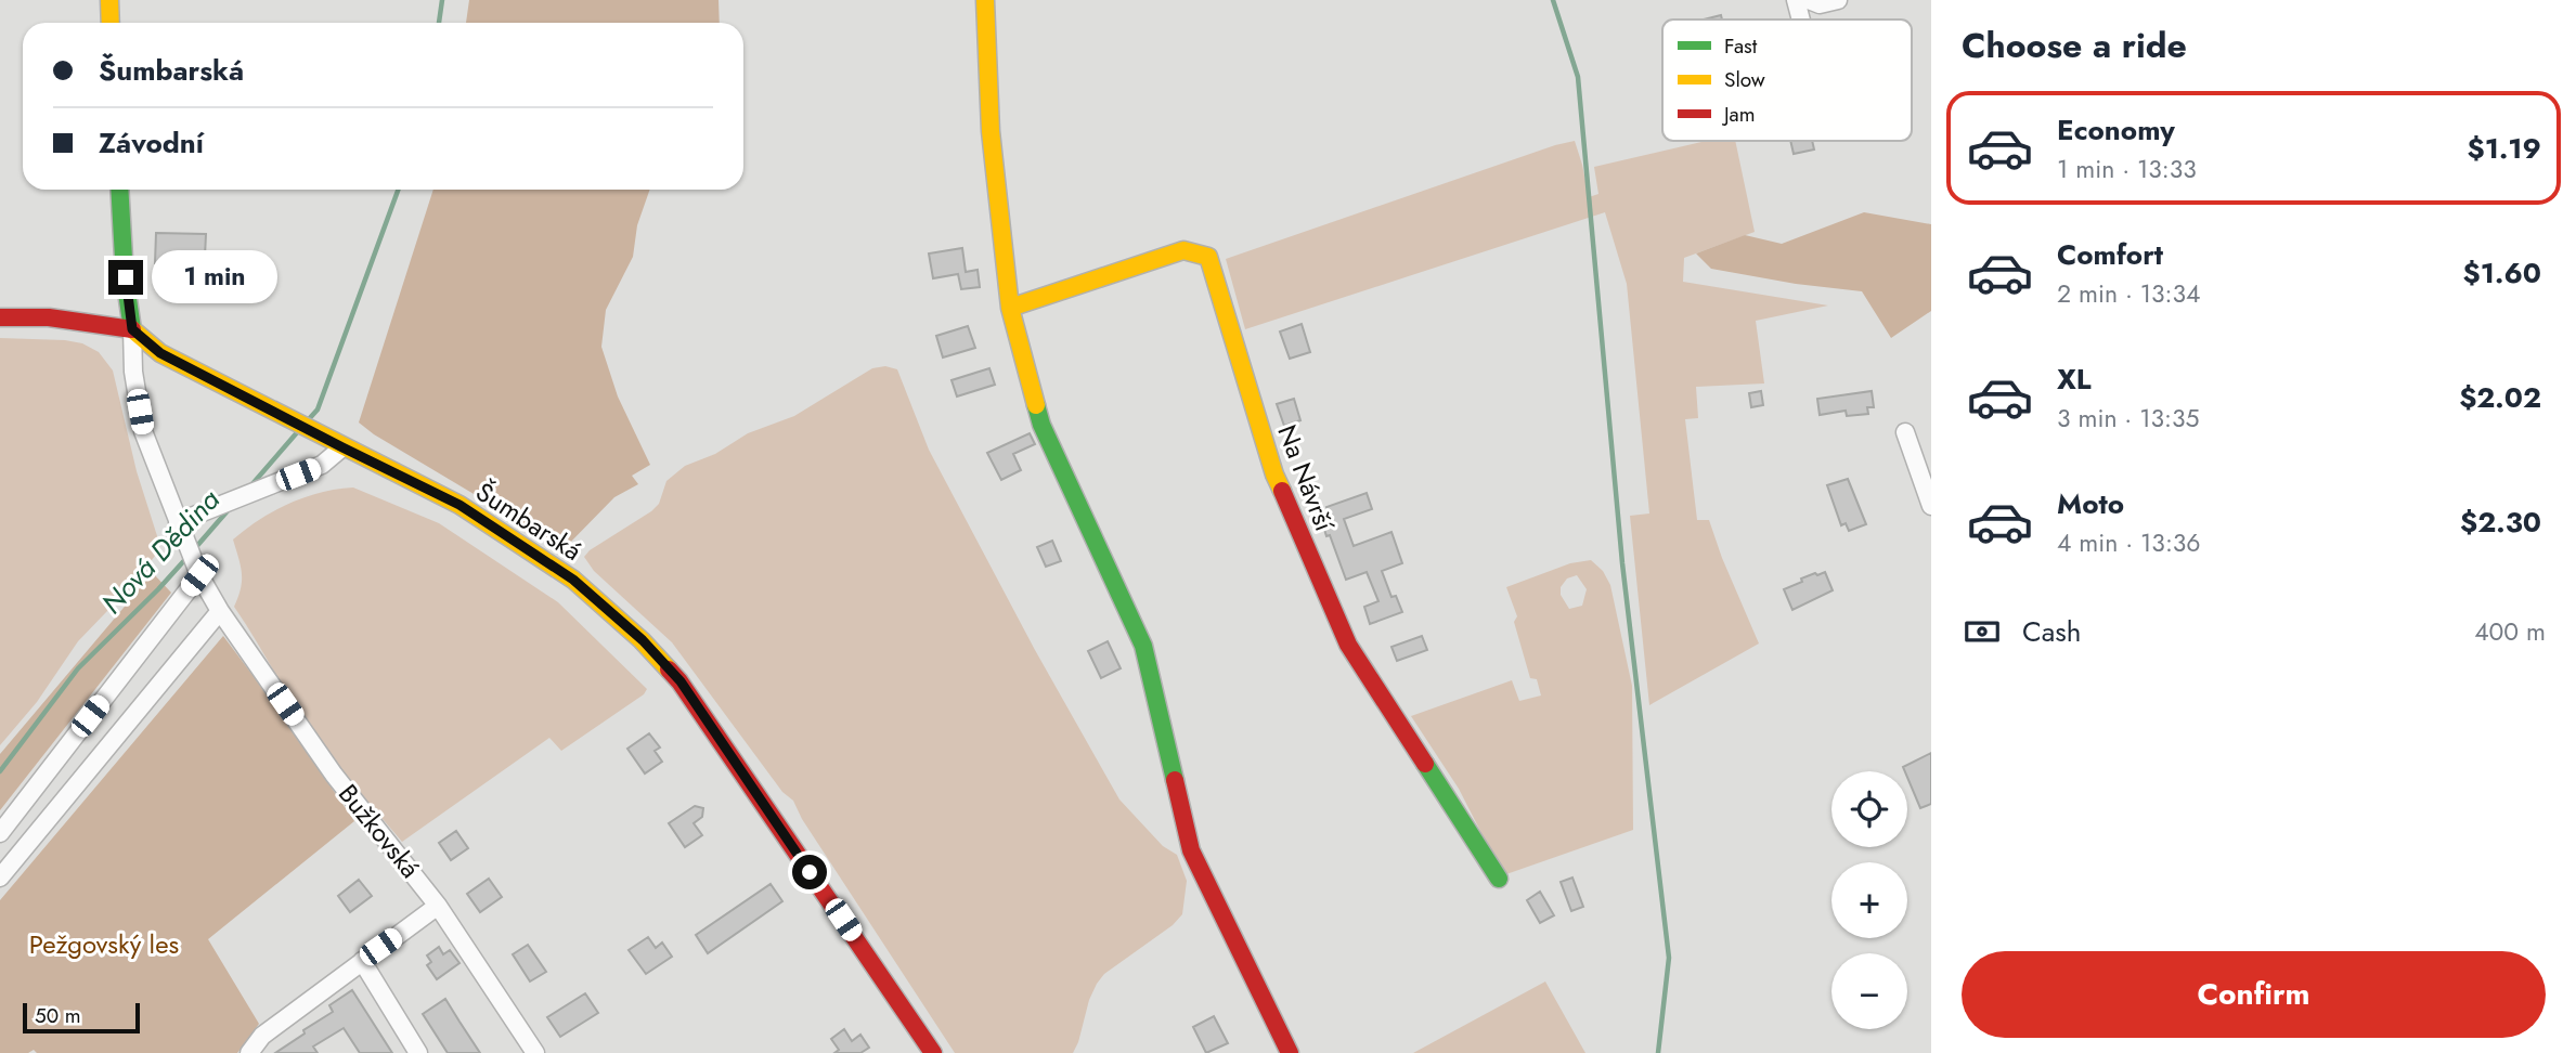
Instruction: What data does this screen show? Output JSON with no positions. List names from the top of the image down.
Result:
{
  "streets": {
    "street": ["Na Návrší", "Šumbarská", "Bužkovská"]
  },
  "crossings": [
    ["Šumbarská", "Bužkovská"]
  ],
  "water": ["Nová Dědina"],
  "parks": ["Pežgovský les"],
  "legend": ["Fast", "Slow", "Jam"],
  "scale_bar": "50 m",
  "page": {
    "heading": "Choose a ride",
    "banner": ["Šumbarská", "Závodní"],
    "list": [
      {
        "name": "Economy",
        "note": "1 min · 13:33",
        "value": "$1.19"
      },
      {
        "name": "Comfort",
        "note": "2 min · 13:34",
        "value": "$1.60"
      },
      {
        "name": "XL",
        "note": "3 min · 13:35",
        "value": "$2.02"
      },
      {
        "name": "Moto",
        "note": "4 min · 13:36",
        "value": "$2.30"
      }
    ],
    "bubble": "1 min",
    "pay": ["Cash", "400 m"],
    "map_buttons": ["+", "−"],
    "buttons": "Confirm",
    "scale": "50 m"
  }
}
